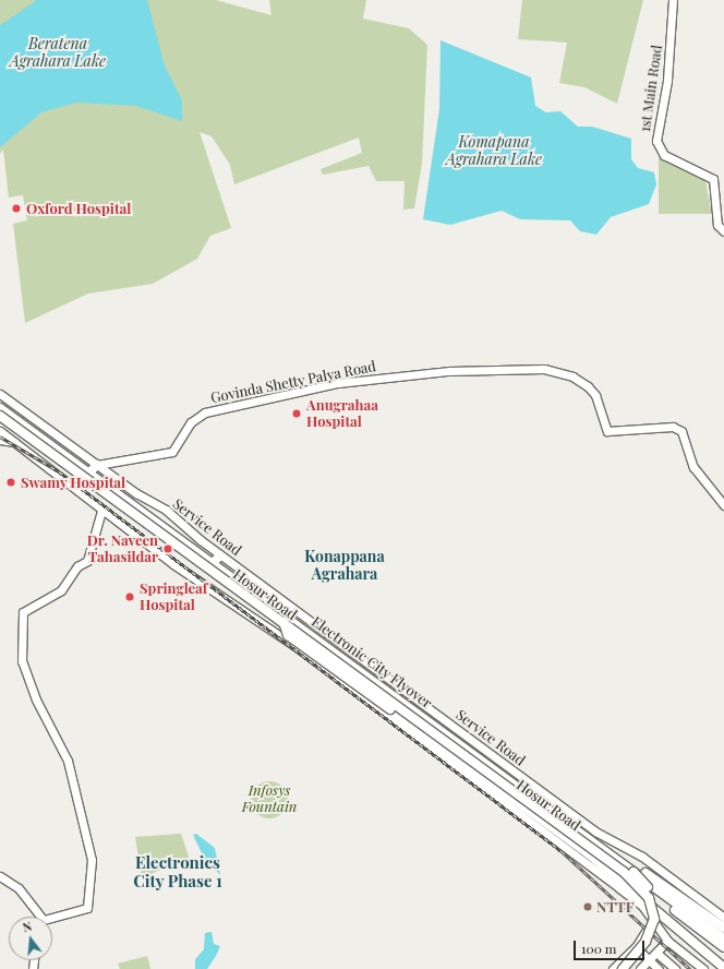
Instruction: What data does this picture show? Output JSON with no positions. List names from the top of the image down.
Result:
{
  "streets": {
    "highway": ["Hosur Road", "Electronic City Flyover"],
    "street": ["1st Main Road", "Govinda Shetty Palya Road", "Service Road"]
  },
  "crossings": [
    ["Govinda Shetty Palya Road", "Hosur Road"],
    ["Service Road", "Hosur Road"],
    ["Hosur Road", "Electronic City Flyover"]
  ],
  "districts": ["Konappana Agrahara", "Electronics City Phase 1"],
  "water": ["Beratena Agrahara Lake", "Komapana Agrahara Lake"],
  "parks": ["Infosys Fountain"],
  "places": [
    "Oxford Hospital",
    "Anugrahaa Hospital",
    "Swamy Hospital",
    "Dr. Naveen Tahasildar",
    "Springleaf Hospital",
    "NTTF"
  ],
  "scale_bar": "100 m",
  "north": "top"
}
